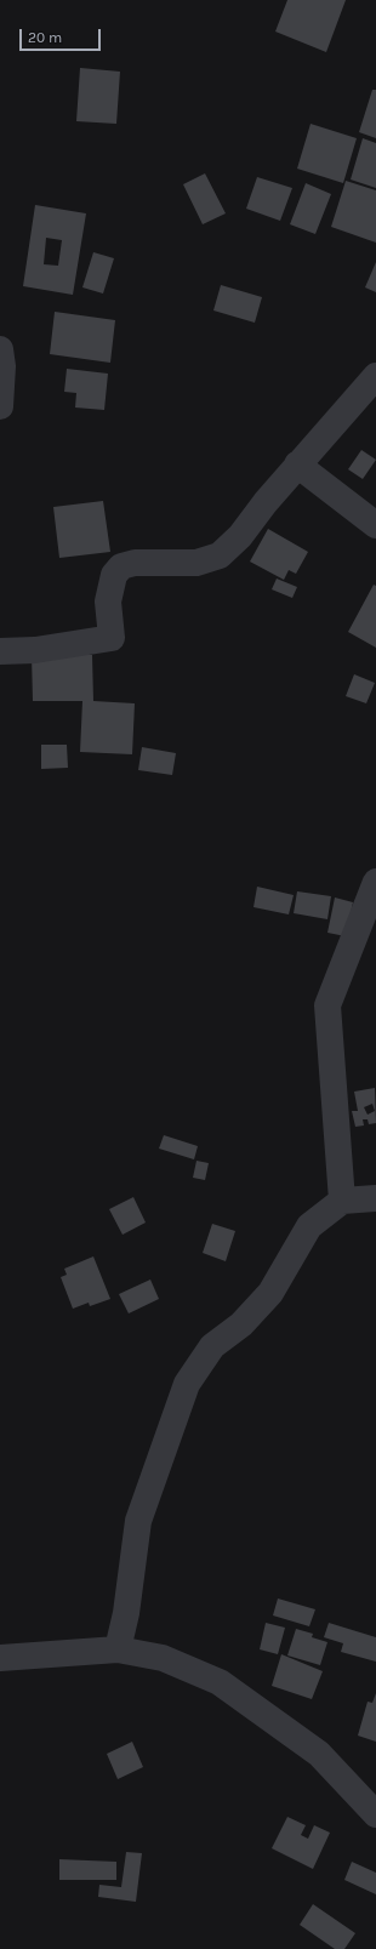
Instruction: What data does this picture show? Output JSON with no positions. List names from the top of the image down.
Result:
{
  "scale_bar": "20 m"
}
